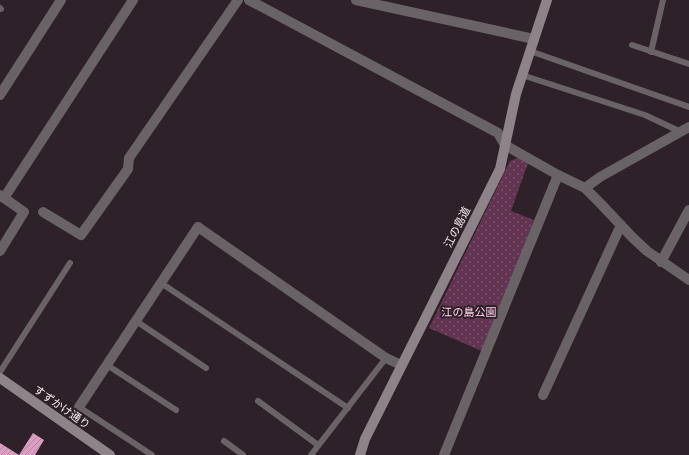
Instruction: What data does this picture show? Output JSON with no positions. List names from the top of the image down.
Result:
{
  "streets": {
    "street": ["江の島道", "すずかけ通り"]
  },
  "parks": ["江の島公園"]
}
